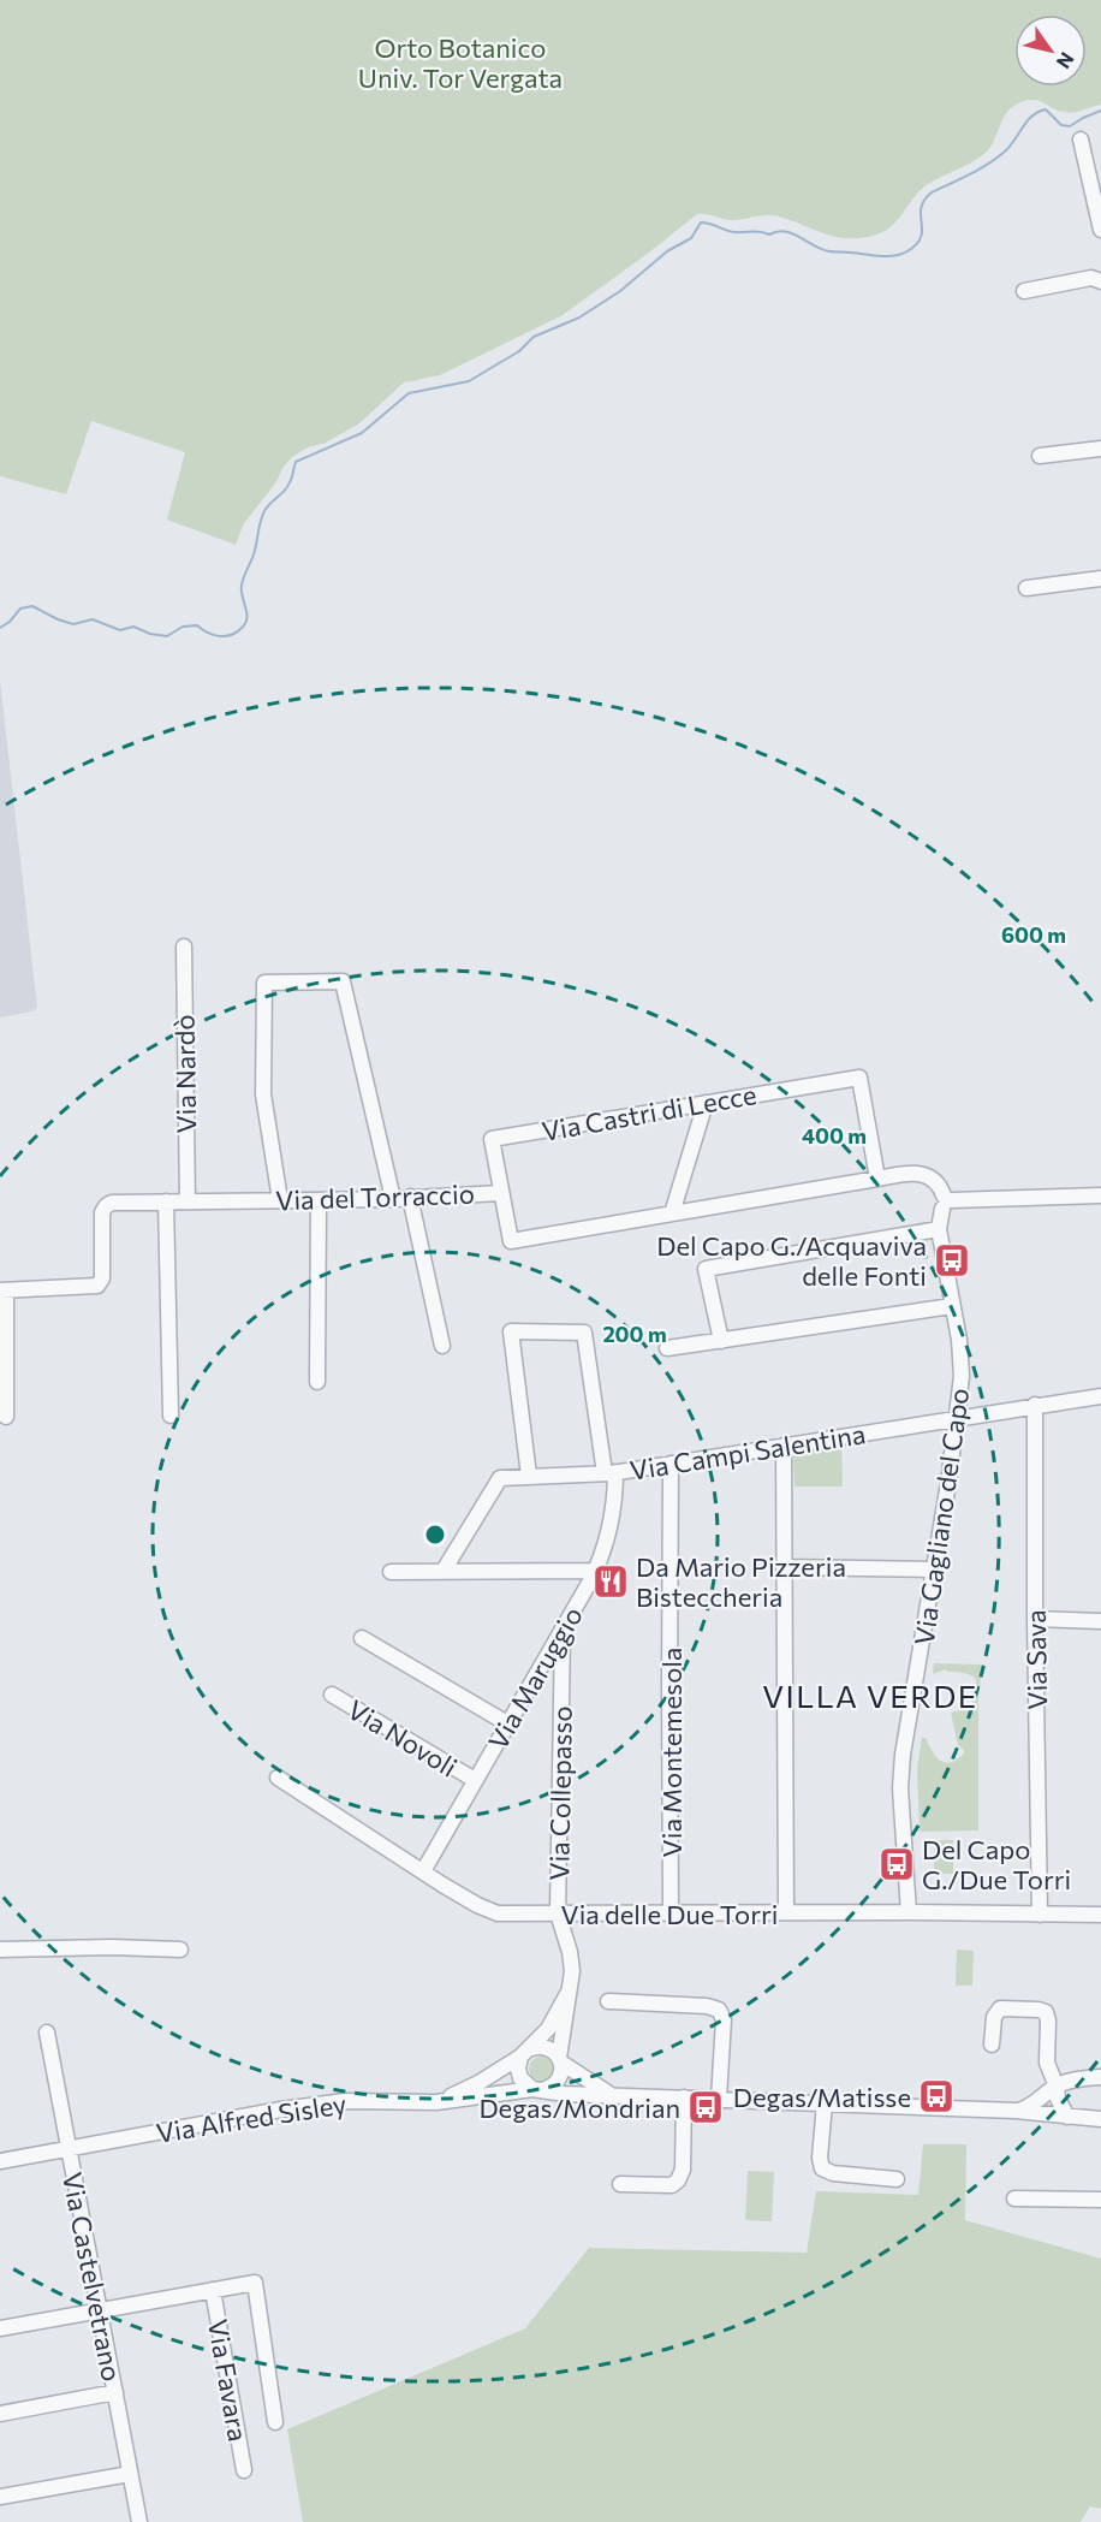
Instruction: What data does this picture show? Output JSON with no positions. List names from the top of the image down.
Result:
{
  "streets": {
    "street": [
      "Via Nardò",
      "Via Castri di Lecce",
      "Via del Torraccio",
      "Via Campi Salentina",
      "Via Gagliano del Capo",
      "Via Sava",
      "Via Maruggio",
      "Via Novoli",
      "Via Montemesola",
      "Via Collepasso",
      "Via delle Due Torri",
      "Via Alfred Sisley",
      "Via Castelvetrano",
      "Via Favara"
    ]
  },
  "crossings": [
    ["Via Nardò", "Via del Torraccio"],
    ["Via Castri di Lecce", "Via del Torraccio"],
    ["Via del Torraccio", "Via Gagliano del Capo"],
    ["Via Campi Salentina", "Via Gagliano del Capo"],
    ["Via Campi Salentina", "Via Sava"],
    ["Via Campi Salentina", "Via Maruggio"],
    ["Via Campi Salentina", "Via Montemesola"],
    ["Via Gagliano del Capo", "Via delle Due Torri"],
    ["Via Sava", "Via delle Due Torri"],
    ["Via Maruggio", "Via Novoli"],
    ["Via Maruggio", "Via Collepasso"],
    ["Via Maruggio", "Via delle Due Torri"],
    ["Via Montemesola", "Via delle Due Torri"],
    ["Via Collepasso", "Via delle Due Torri"],
    ["Via Collepasso", "Via Alfred Sisley"],
    ["Via Alfred Sisley", "Via Castelvetrano"]
  ],
  "districts": ["VILLA VERDE"],
  "parks": ["Orto Botanico Univ. Tor Vergata"],
  "places": {
    "bus stop": [
      "Del Capo G./Acquaviva delle Fonti",
      "Del Capo G./Due Torri",
      "Degas/Matisse",
      "Degas/Mondrian"
    ],
    "restaurant": ["Da Mario Pizzeria Bisteccheria"]
  },
  "north": "bottom right",
  "rings": ["600 m", "400 m", "200 m"]
}
